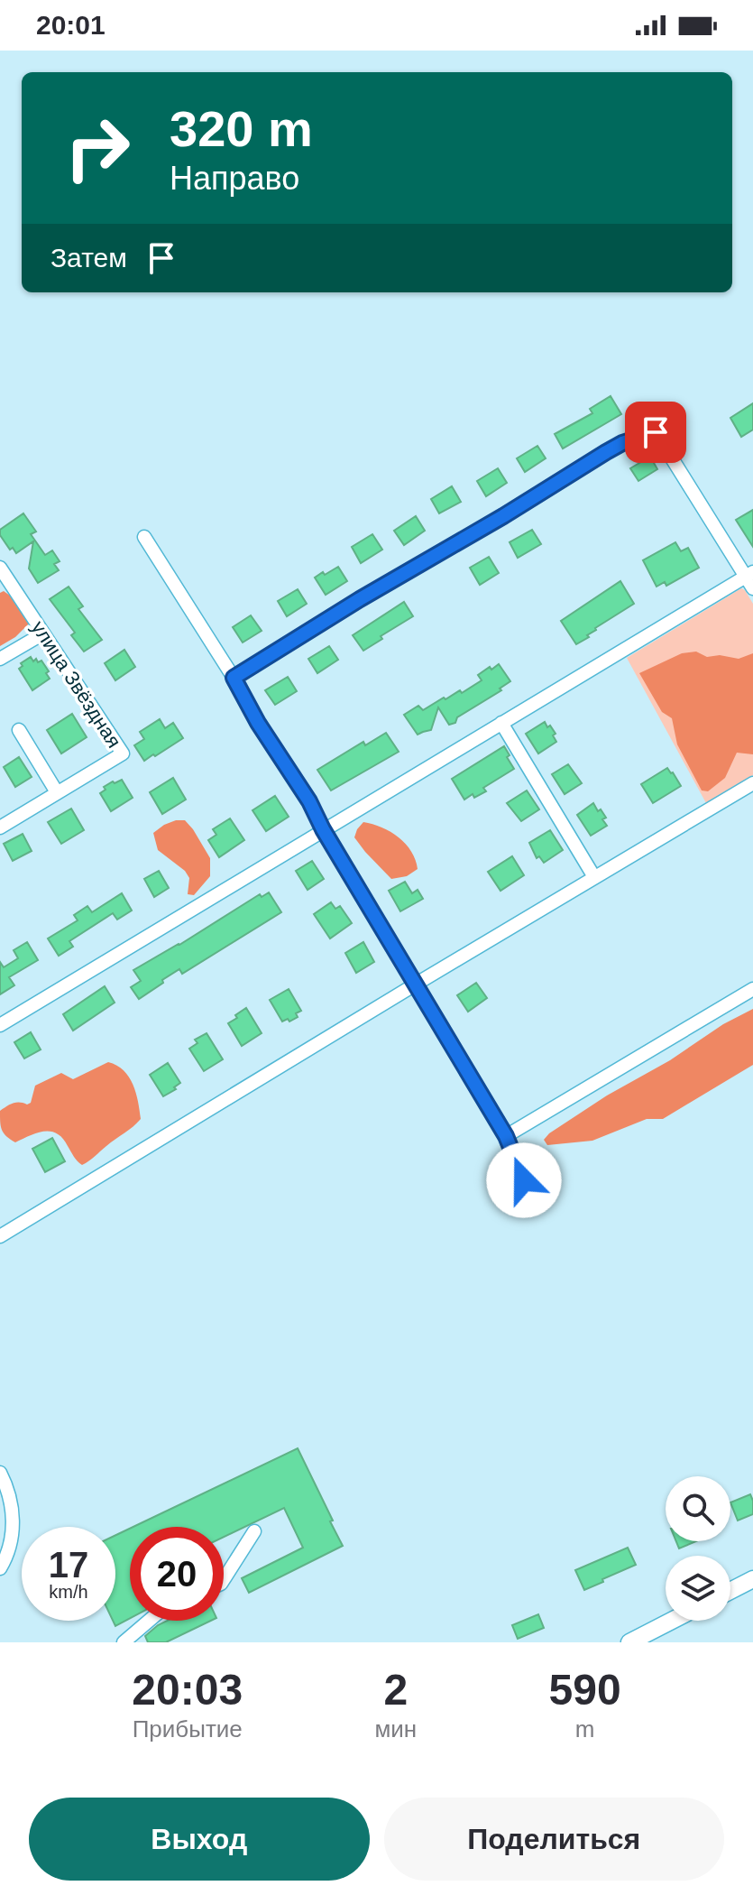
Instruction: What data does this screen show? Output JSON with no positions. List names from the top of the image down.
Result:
{
  "streets": {
    "street": ["улица Звёздная"]
  },
  "page": {
    "status": "20:01",
    "turn": ["320 m", "Направо"],
    "then": "Затем",
    "speed": "17 km/h",
    "limit": "20",
    "eta": [
      "20:03",
      "Прибытие",
      "2",
      "мин",
      "590",
      "m"
    ],
    "buttons": ["Выход", "Поделиться"]
  }
}
